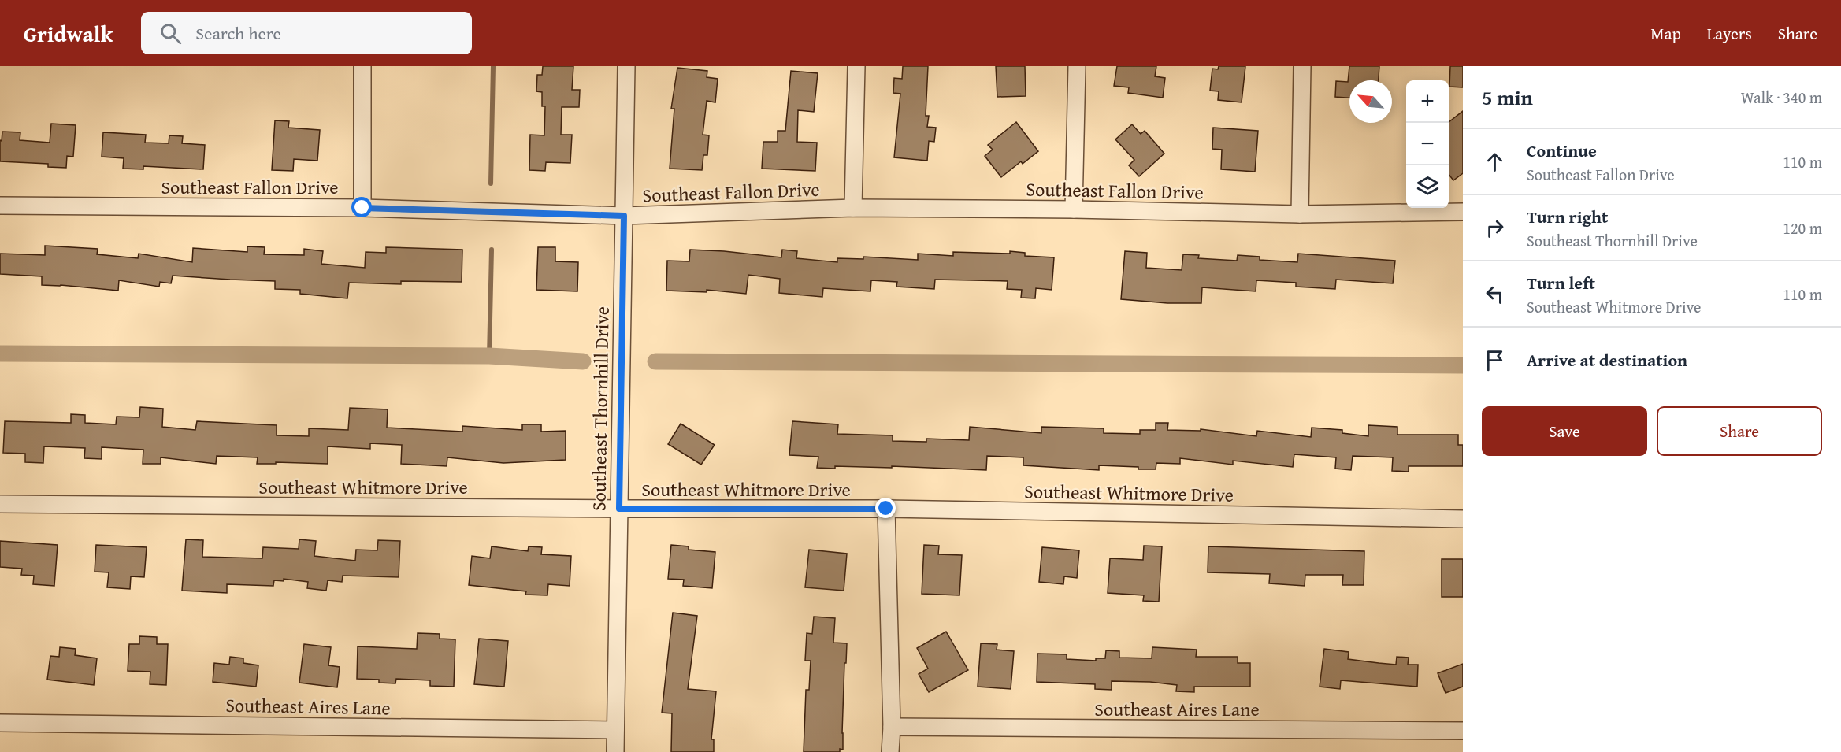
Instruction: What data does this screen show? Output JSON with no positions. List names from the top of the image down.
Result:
{
  "streets": {
    "street": [
      "Southeast Fallon Drive",
      "Southeast Thornhill Drive",
      "Southeast Whitmore Drive",
      "Southeast Aires Lane"
    ]
  },
  "crossings": [
    ["Southeast Fallon Drive", "Southeast Thornhill Drive"],
    ["Southeast Thornhill Drive", "Southeast Whitmore Drive"],
    ["Southeast Thornhill Drive", "Southeast Aires Lane"]
  ],
  "north": "top left",
  "page": {
    "header": "Gridwalk",
    "search": "Search here",
    "nav": ["Map", "Layers", "Share"],
    "heading": ["5 min", "Walk · 340 m"],
    "map_buttons": ["+", "−"],
    "list": [
      ["Continue", "Southeast Fallon Drive", "110 m"],
      ["Turn right", "Southeast Thornhill Drive", "120 m"],
      ["Turn left", "Southeast Whitmore Drive", "110 m"],
      "Arrive at destination"
    ],
    "buttons": ["Save", "Share"]
  }
}
